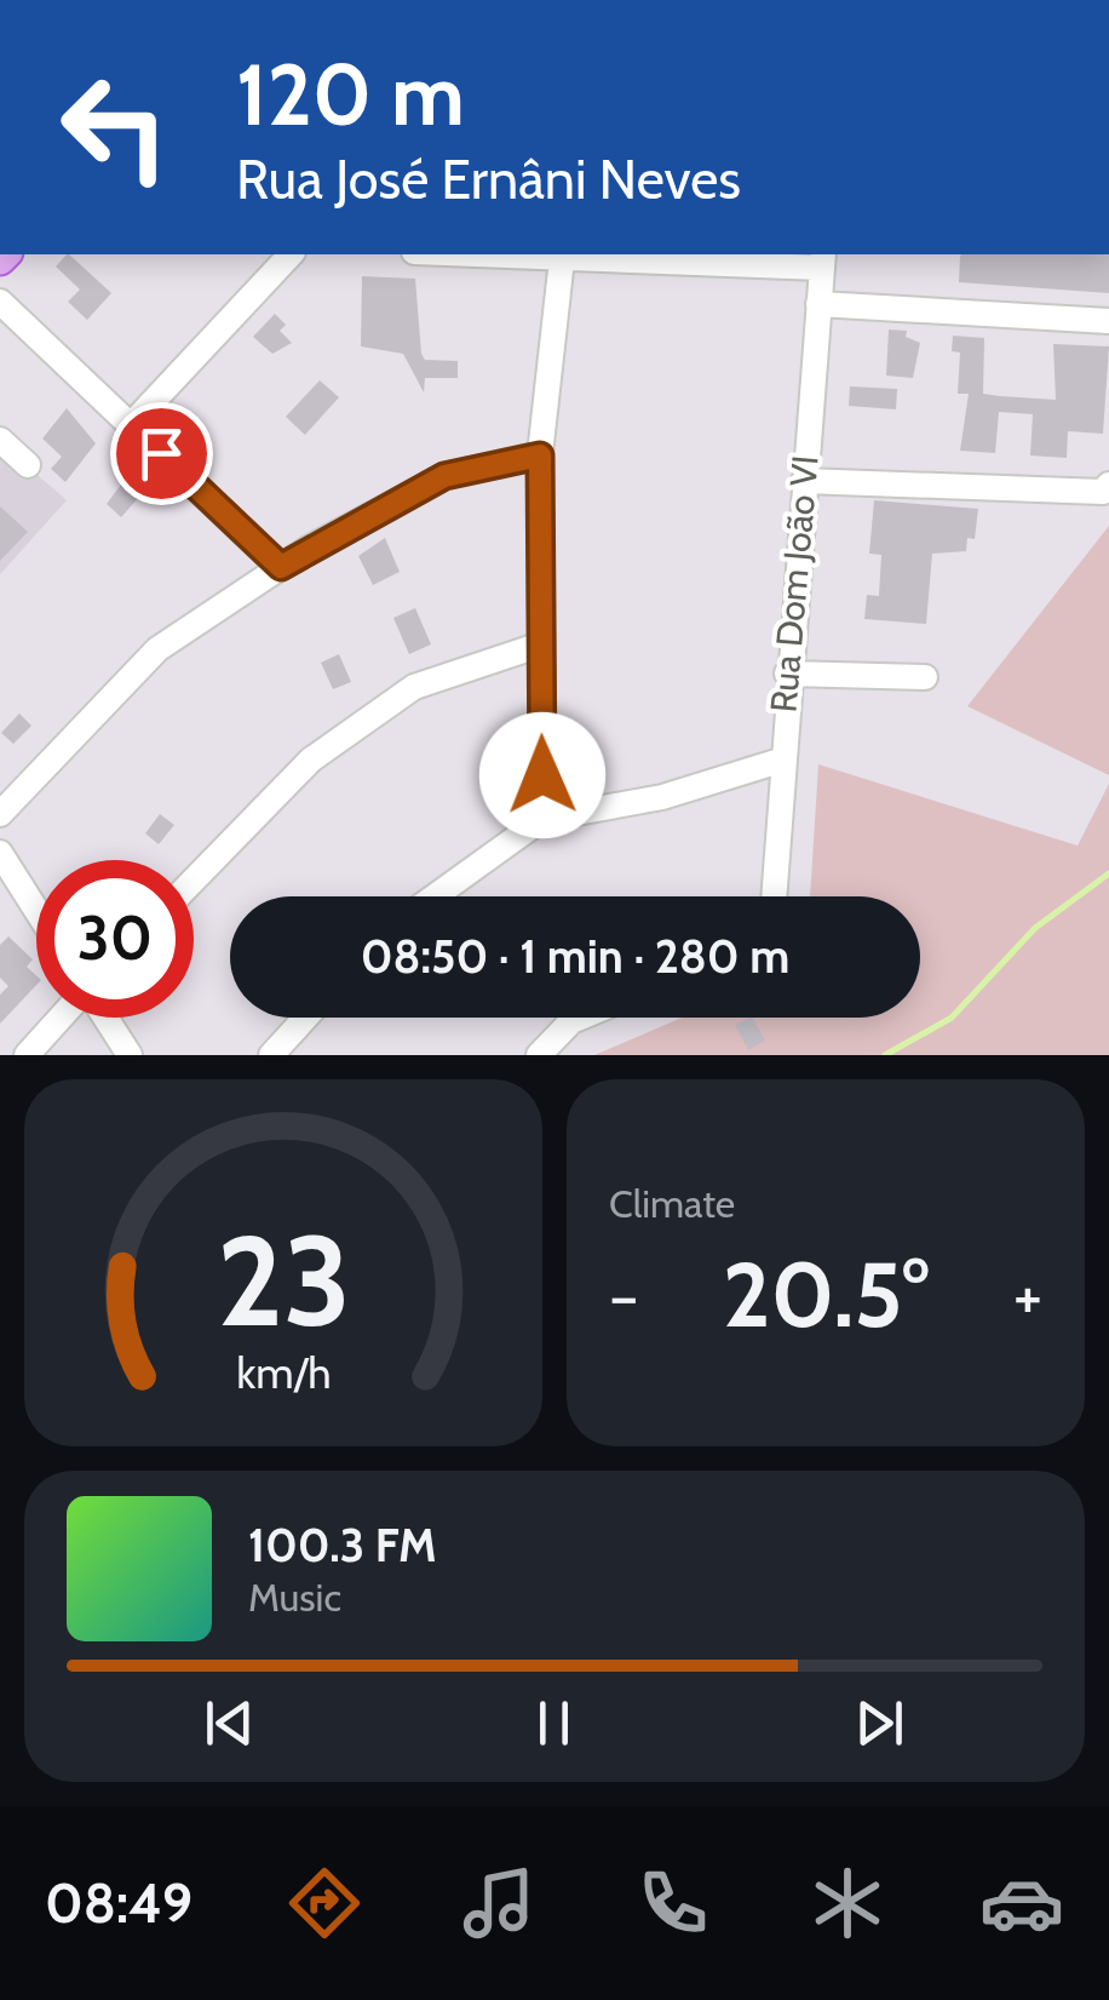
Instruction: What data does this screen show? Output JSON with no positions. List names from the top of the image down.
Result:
{
  "streets": {
    "street": ["Rua Dom João VI"]
  },
  "page": {
    "turn": ["120 m", "Rua José Ernâni Neves"],
    "limit": "30",
    "trip": "08:50 · 1 min · 280 m",
    "tile": "Climate",
    "heat": ["−", "20.5°", "+"],
    "song": ["100.3 FM", "Music"],
    "tabs": "08:49",
    "gauge": ["23", "km/h"]
  }
}
